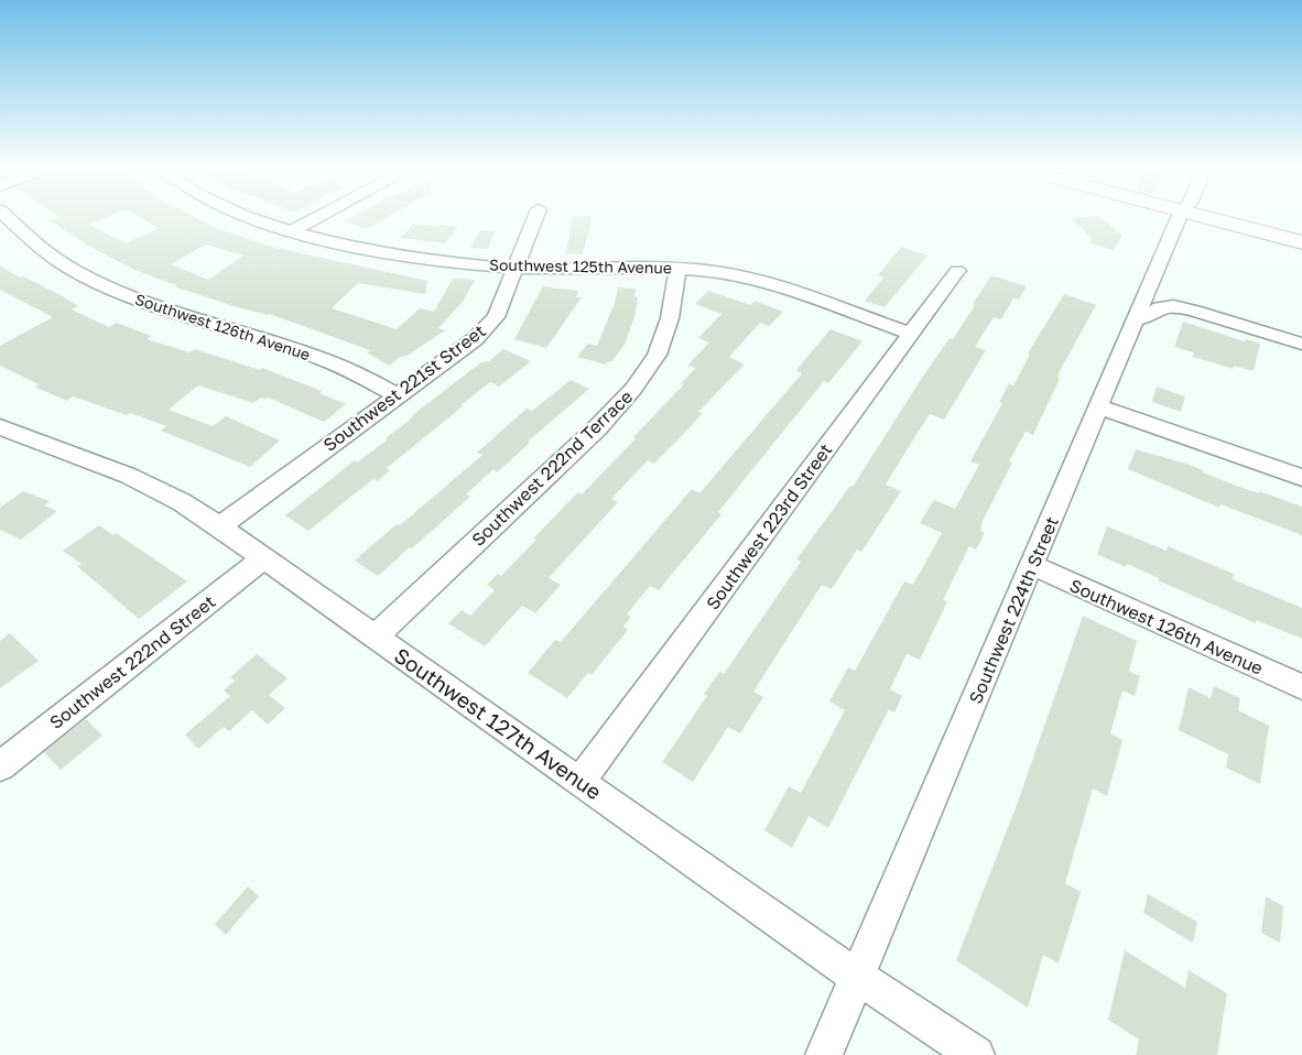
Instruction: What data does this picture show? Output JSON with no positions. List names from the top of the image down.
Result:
{
  "streets": {
    "street": [
      "Southwest 125th Avenue",
      "Southwest 126th Avenue",
      "Southwest 221st Street",
      "Southwest 222nd Terrace",
      "Southwest 223rd Street",
      "Southwest 224th Street",
      "Southwest 222nd Street",
      "Southwest 127th Avenue"
    ]
  },
  "crossings": [
    ["Southwest 125th Avenue", "Southwest 221st Street"],
    ["Southwest 125th Avenue", "Southwest 222nd Terrace"],
    ["Southwest 125th Avenue", "Southwest 223rd Street"],
    ["Southwest 126th Avenue", "Southwest 221st Street"],
    ["Southwest 126th Avenue", "Southwest 224th Street"],
    ["Southwest 221st Street", "Southwest 127th Avenue"],
    ["Southwest 222nd Terrace", "Southwest 127th Avenue"],
    ["Southwest 223rd Street", "Southwest 127th Avenue"],
    ["Southwest 224th Street", "Southwest 127th Avenue"],
    ["Southwest 222nd Street", "Southwest 127th Avenue"]
  ]
}
